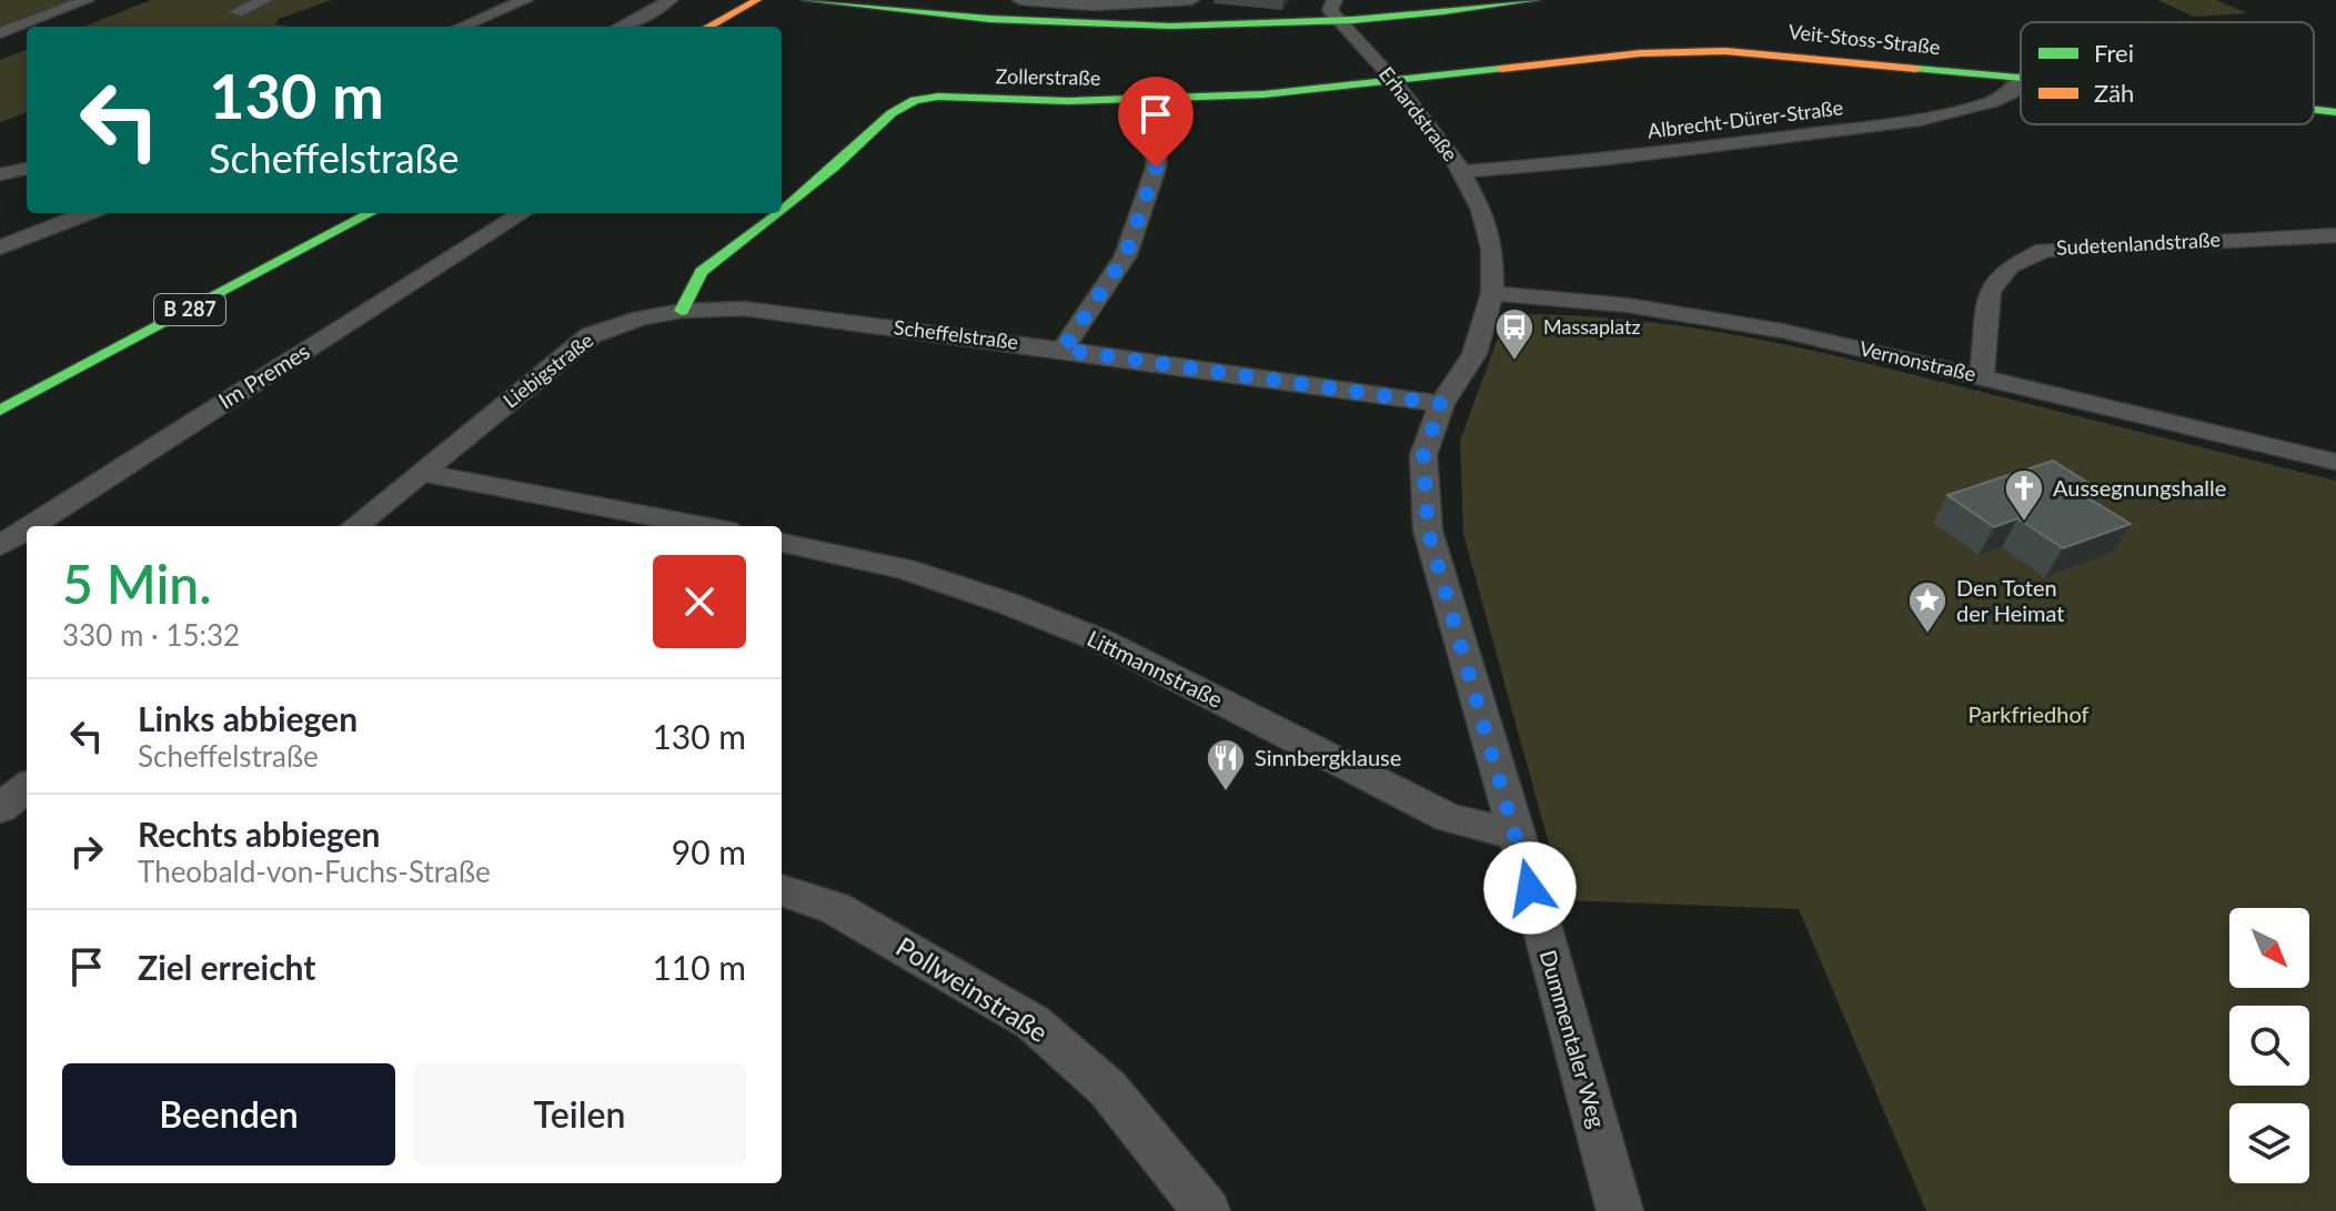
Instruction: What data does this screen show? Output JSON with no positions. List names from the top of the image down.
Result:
{
  "streets": {
    "street": [
      "Veit-Stoss-Straße",
      "Zollerstraße",
      "Erhardstraße",
      "Albrecht-Dürer-Straße",
      "Sudetenlandstraße",
      "B 287",
      "Scheffelstraße",
      "Vernonstraße",
      "Liebigstraße",
      "Im Premes",
      "Littmannstraße",
      "Pollweinstraße",
      "Dummentaler Weg"
    ]
  },
  "crossings": [
    ["Veit-Stoss-Straße", "Zollerstraße"],
    ["Veit-Stoss-Straße", "Erhardstraße"],
    ["Zollerstraße", "Erhardstraße"],
    ["Zollerstraße", "Scheffelstraße"],
    ["Zollerstraße", "Liebigstraße"],
    ["Erhardstraße", "Albrecht-Dürer-Straße"],
    ["Erhardstraße", "Vernonstraße"],
    ["Sudetenlandstraße", "Vernonstraße"],
    ["Scheffelstraße", "Liebigstraße"],
    ["Scheffelstraße", "Dummentaler Weg"],
    ["Littmannstraße", "Dummentaler Weg"]
  ],
  "parks": ["Parkfriedhof"],
  "places": {
    "bus stop": ["Massaplatz"],
    "church": ["Aussegnungshalle"],
    "place": ["Den Toten der Heimat"],
    "restaurant": ["Sinnbergklause"]
  },
  "legend": ["Frei", "Zäh"],
  "north": "bottom right",
  "page": {
    "turn": ["130 m", "Scheffelstraße"],
    "heading": ["5 Min.", "330 m · 15:32"],
    "list": [
      {
        "name": "Links abbiegen",
        "note": "Scheffelstraße",
        "value": "130 m"
      },
      {
        "name": "Rechts abbiegen",
        "note": "Theobald-von-Fuchs-Straße",
        "value": "90 m"
      },
      {
        "name": "Ziel erreicht",
        "value": "110 m"
      }
    ],
    "buttons": ["Beenden", "Teilen"]
  }
}
